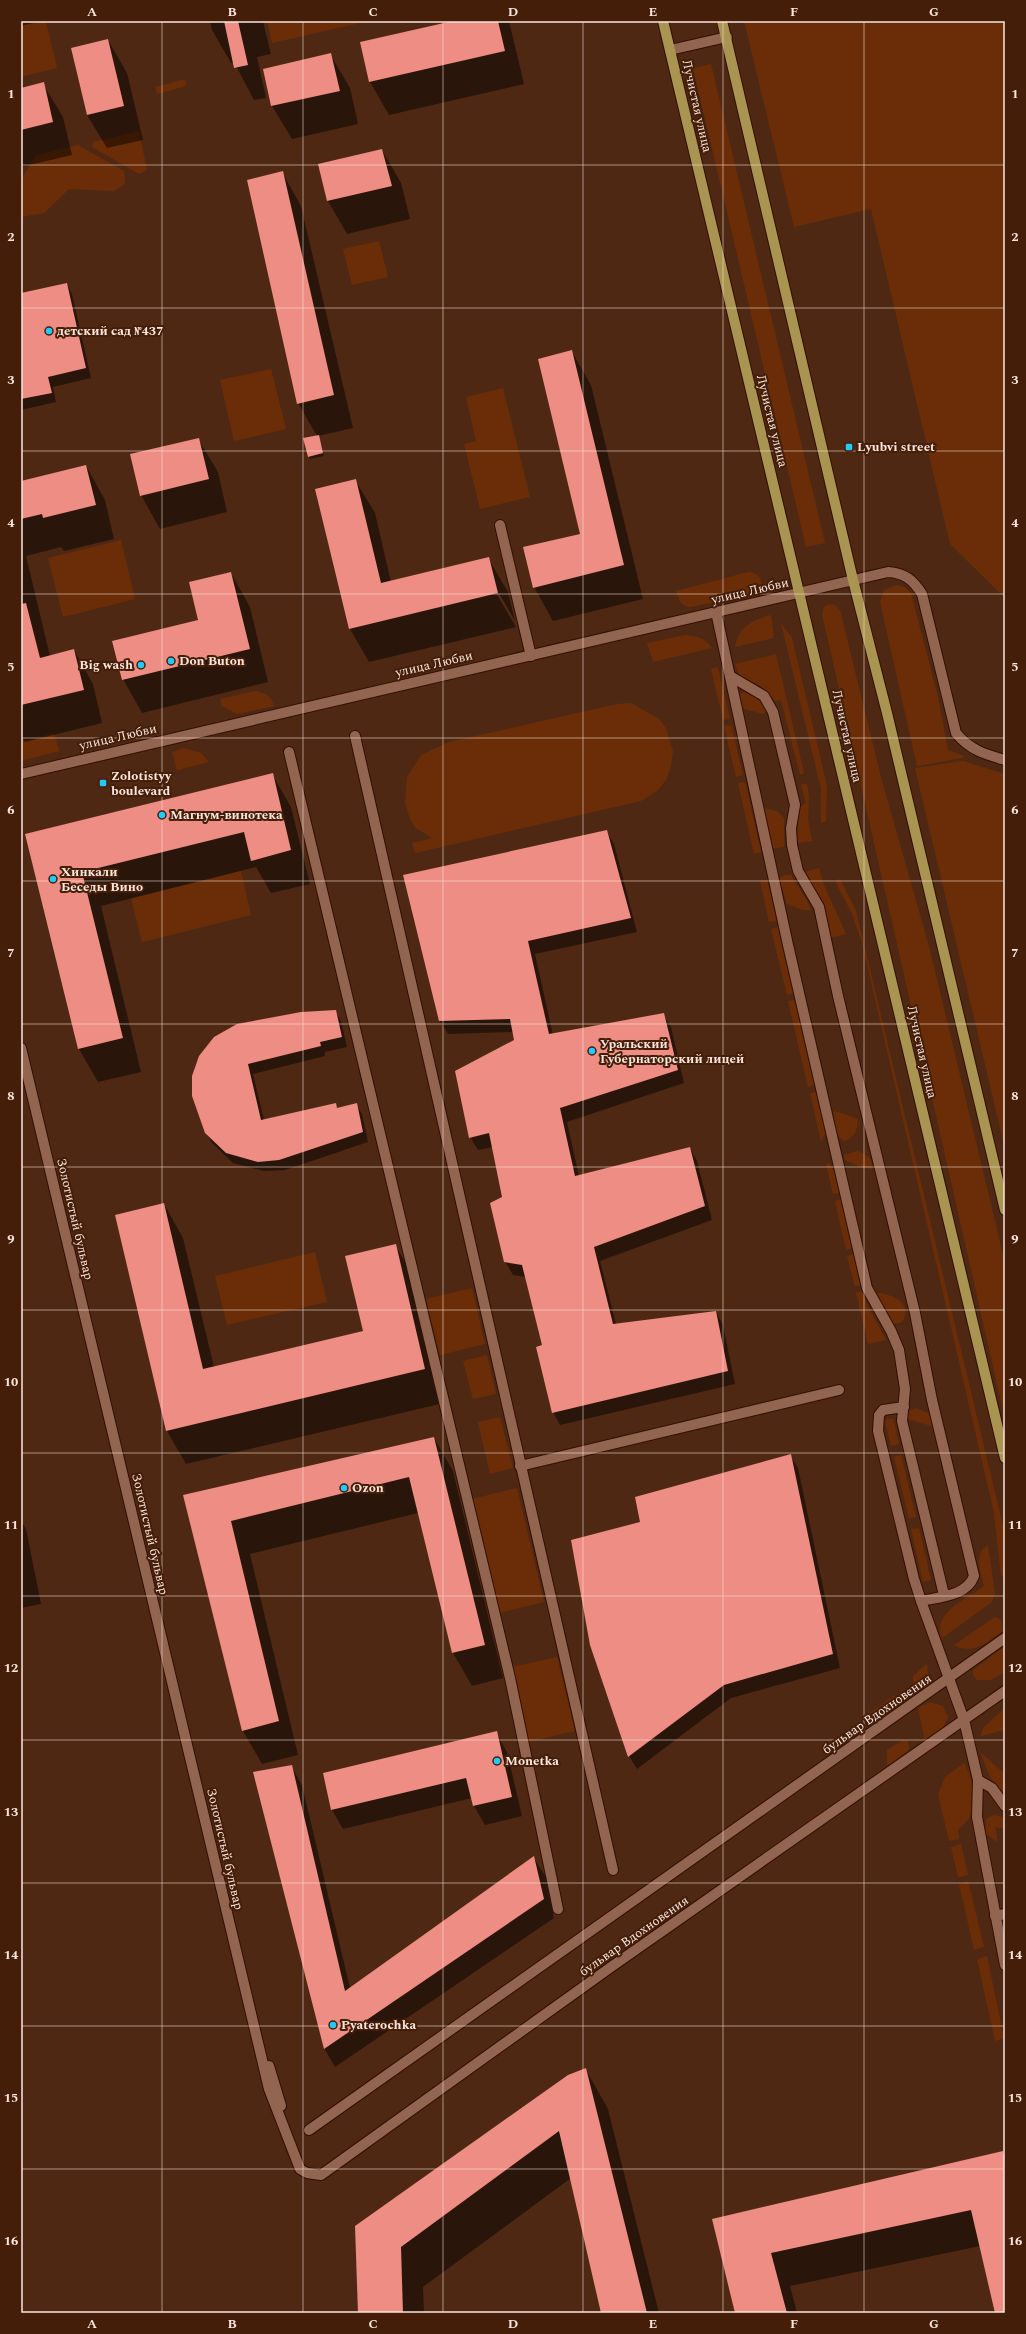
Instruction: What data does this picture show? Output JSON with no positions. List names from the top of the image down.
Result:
{
  "streets": {
    "main road": ["Лучистая улица"],
    "street": ["улица Любви", "Золотистый бульвар", "бульвар Вдохновения"]
  },
  "crossings": [
    ["Лучистая улица", "улица Любви"],
    ["Золотистый бульвар", "бульвар Вдохновения"]
  ],
  "places": {
    "other": [
      "детский сад №437",
      "Don Buton",
      "Big wash",
      "Магнум-винотека",
      "Хинкали Беседы Вино",
      "Уральский Губернаторский лицей",
      "Ozon",
      "Monetka",
      "Pyaterochka"
    ],
    "transit": ["Lyubvi street", "Zolotistyy boulevard"]
  },
  "grid": {
    "columns": [
      "A",
      "B",
      "C",
      "D",
      "E",
      "F",
      "G"
    ],
    "rows": [
      "1",
      "2",
      "3",
      "4",
      "5",
      "6",
      "7",
      "8",
      "9",
      "10",
      "11",
      "12",
      "13",
      "14",
      "15",
      "16"
    ]
  }
}
